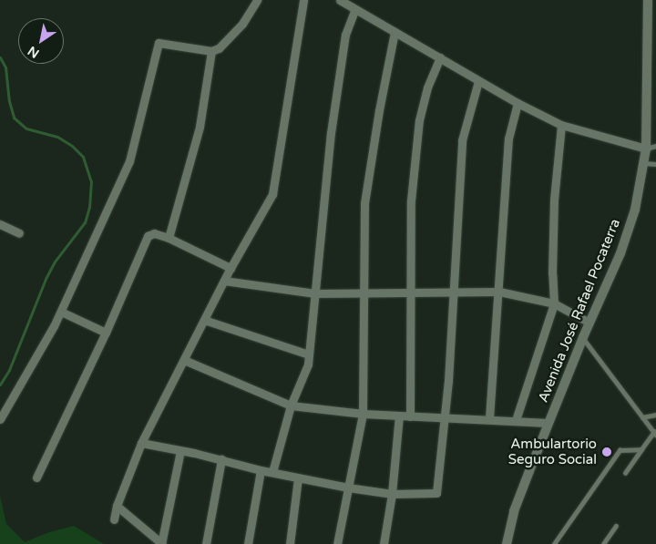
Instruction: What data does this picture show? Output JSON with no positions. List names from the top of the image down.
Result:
{
  "streets": {
    "street": ["Avenida José Rafael Pocaterra"]
  },
  "places": ["Ambulartorio Seguro Social"],
  "north": "bottom left"
}
